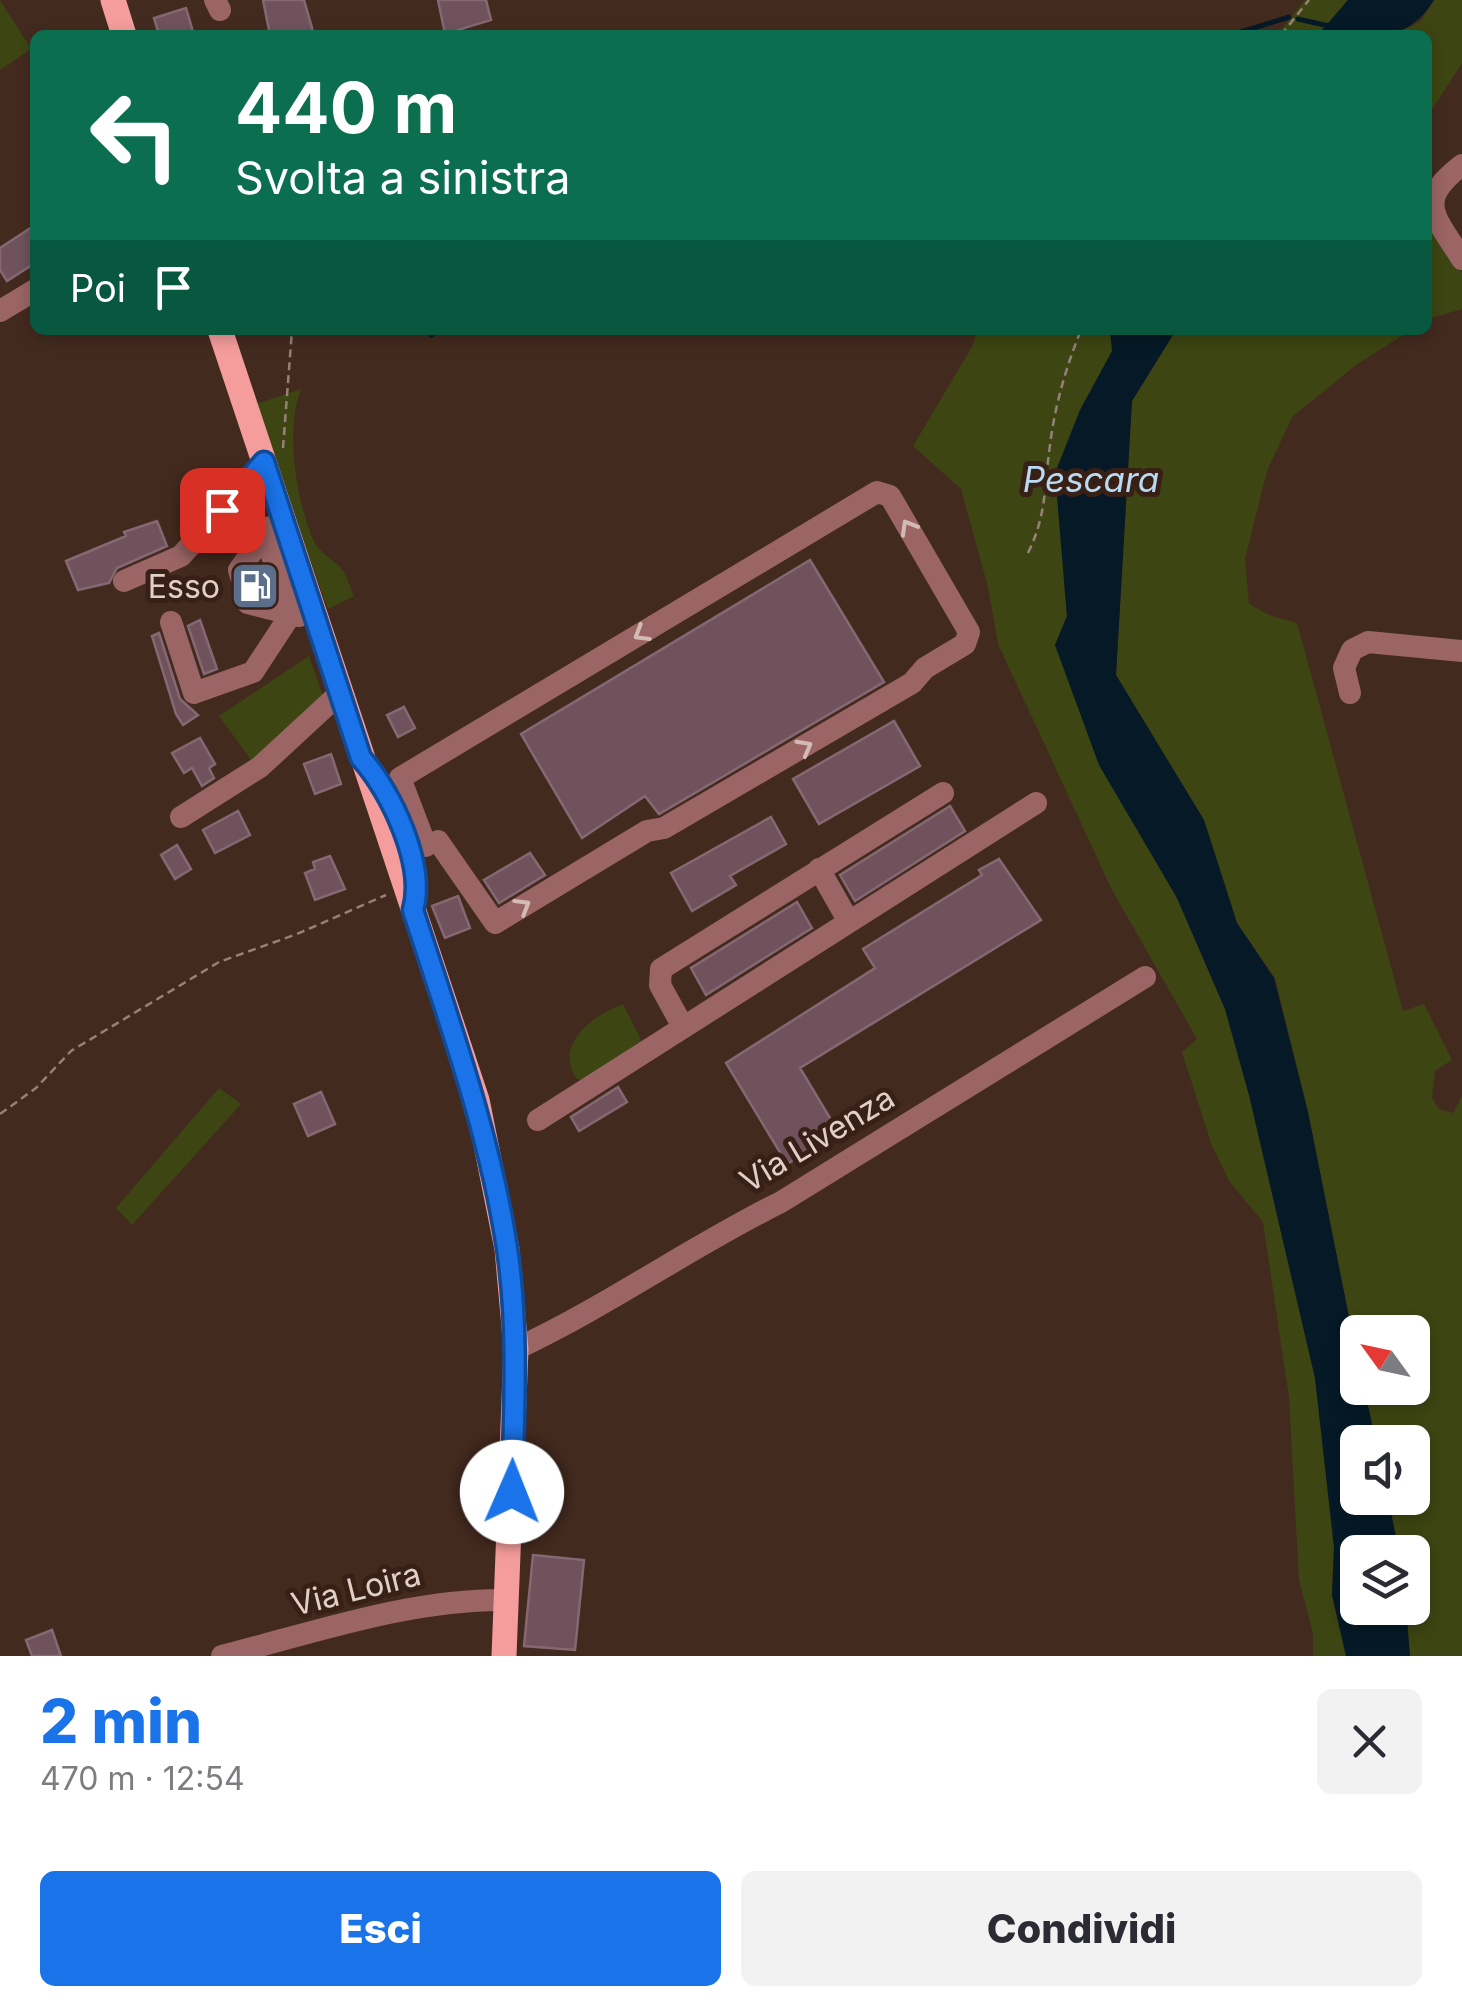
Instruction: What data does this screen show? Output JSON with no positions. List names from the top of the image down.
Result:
{
  "streets": {
    "street": ["Via Livenza", "Via Loira"]
  },
  "water": ["Pescara"],
  "places": {
    "fuel station": ["Esso"]
  },
  "north": "top left",
  "page": {
    "turn": ["440 m", "Svolta a sinistra"],
    "then": "Poi",
    "heading": ["2 min", "470 m · 12:54"],
    "buttons": ["Esci", "Condividi"]
  }
}
